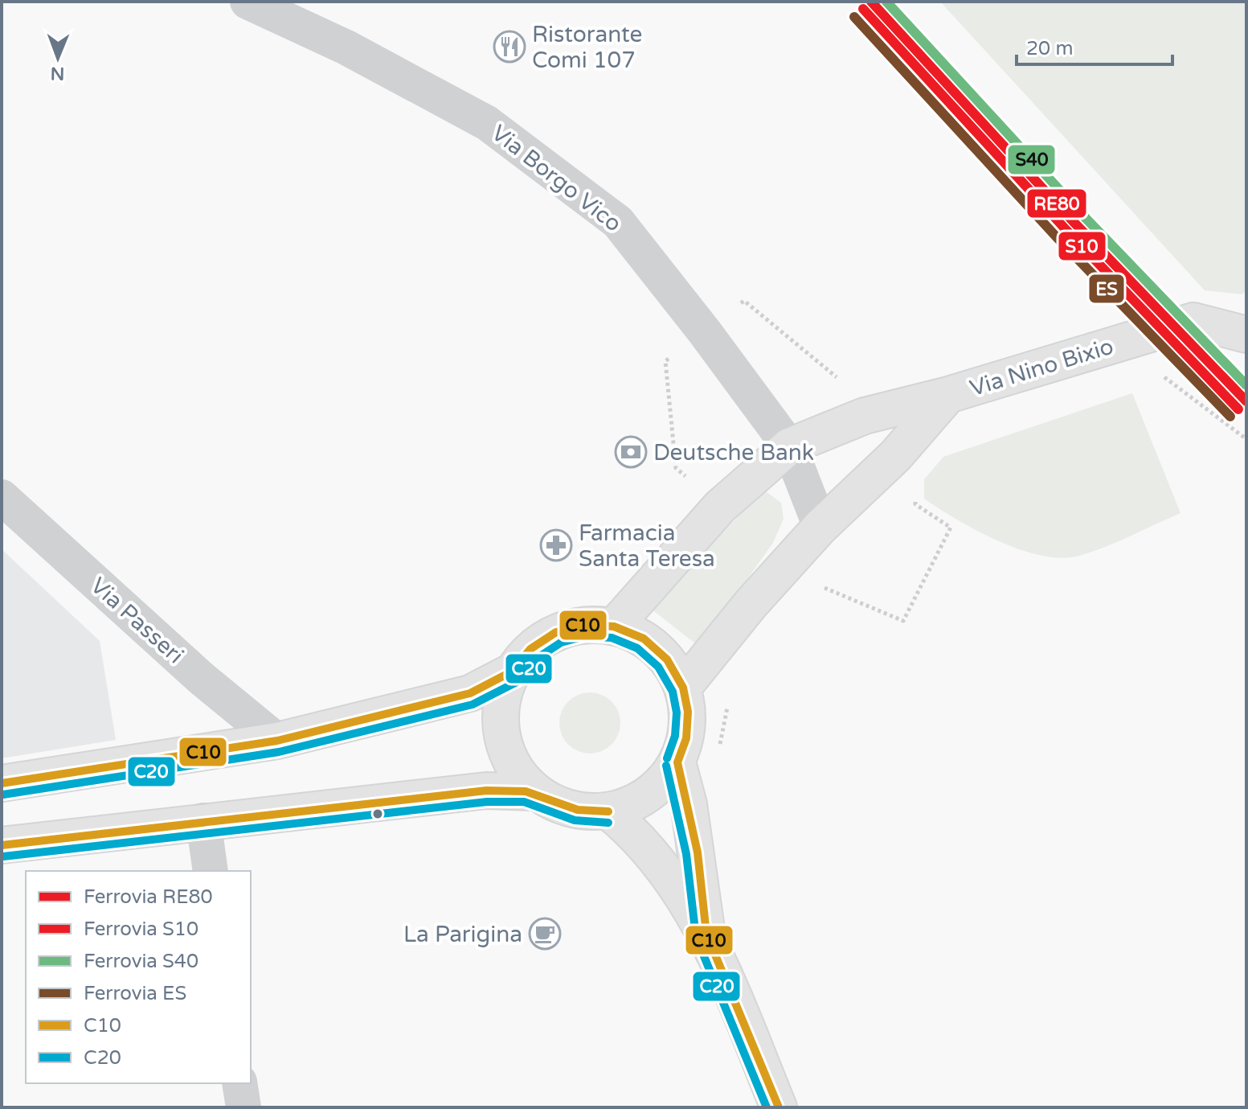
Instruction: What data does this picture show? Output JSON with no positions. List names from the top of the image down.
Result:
{
  "streets": {
    "main road": ["Via Nino Bixio"],
    "street": ["Via Borgo Vico", "Via Passeri"]
  },
  "crossings": [
    ["Via Borgo Vico", "Via Nino Bixio"]
  ],
  "places": {
    "restaurant": ["Ristorante Comi 107"],
    "bank": ["Deutsche Bank"],
    "pharmacy": ["Farmacia Santa Teresa"],
    "cafe": ["La Parigina"]
  },
  "lines": [
    "rail line RE80",
    "rail line S40",
    "rail line S10",
    "rail line ES",
    "transit line C10",
    "transit line C20"
  ],
  "legend": [
    "Ferrovia RE80",
    "Ferrovia S10",
    "Ferrovia S40",
    "Ferrovia ES",
    "C10",
    "C20"
  ],
  "scale_bar": "20 m",
  "north": "bottom"
}
